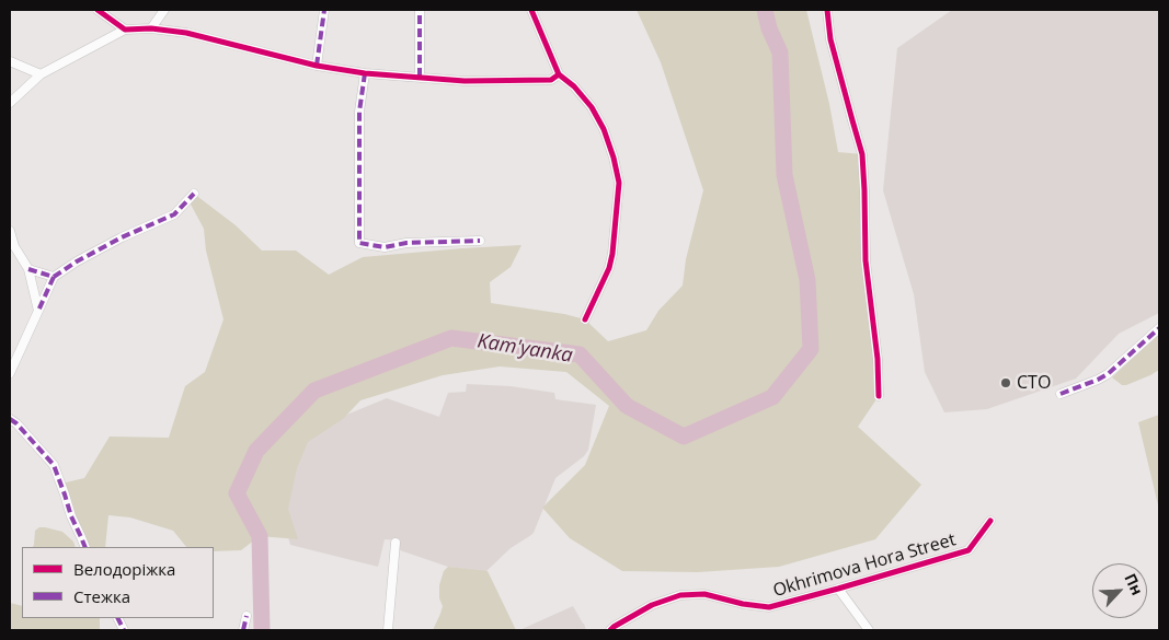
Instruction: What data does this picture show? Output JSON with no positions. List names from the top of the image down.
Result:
{
  "streets": {
    "street": ["Okhrimova Hora Street"]
  },
  "water": ["Kam'yanka"],
  "places": ["СТО"],
  "legend": ["Велодоріжка", "Стежка"],
  "north": "top right"
}
